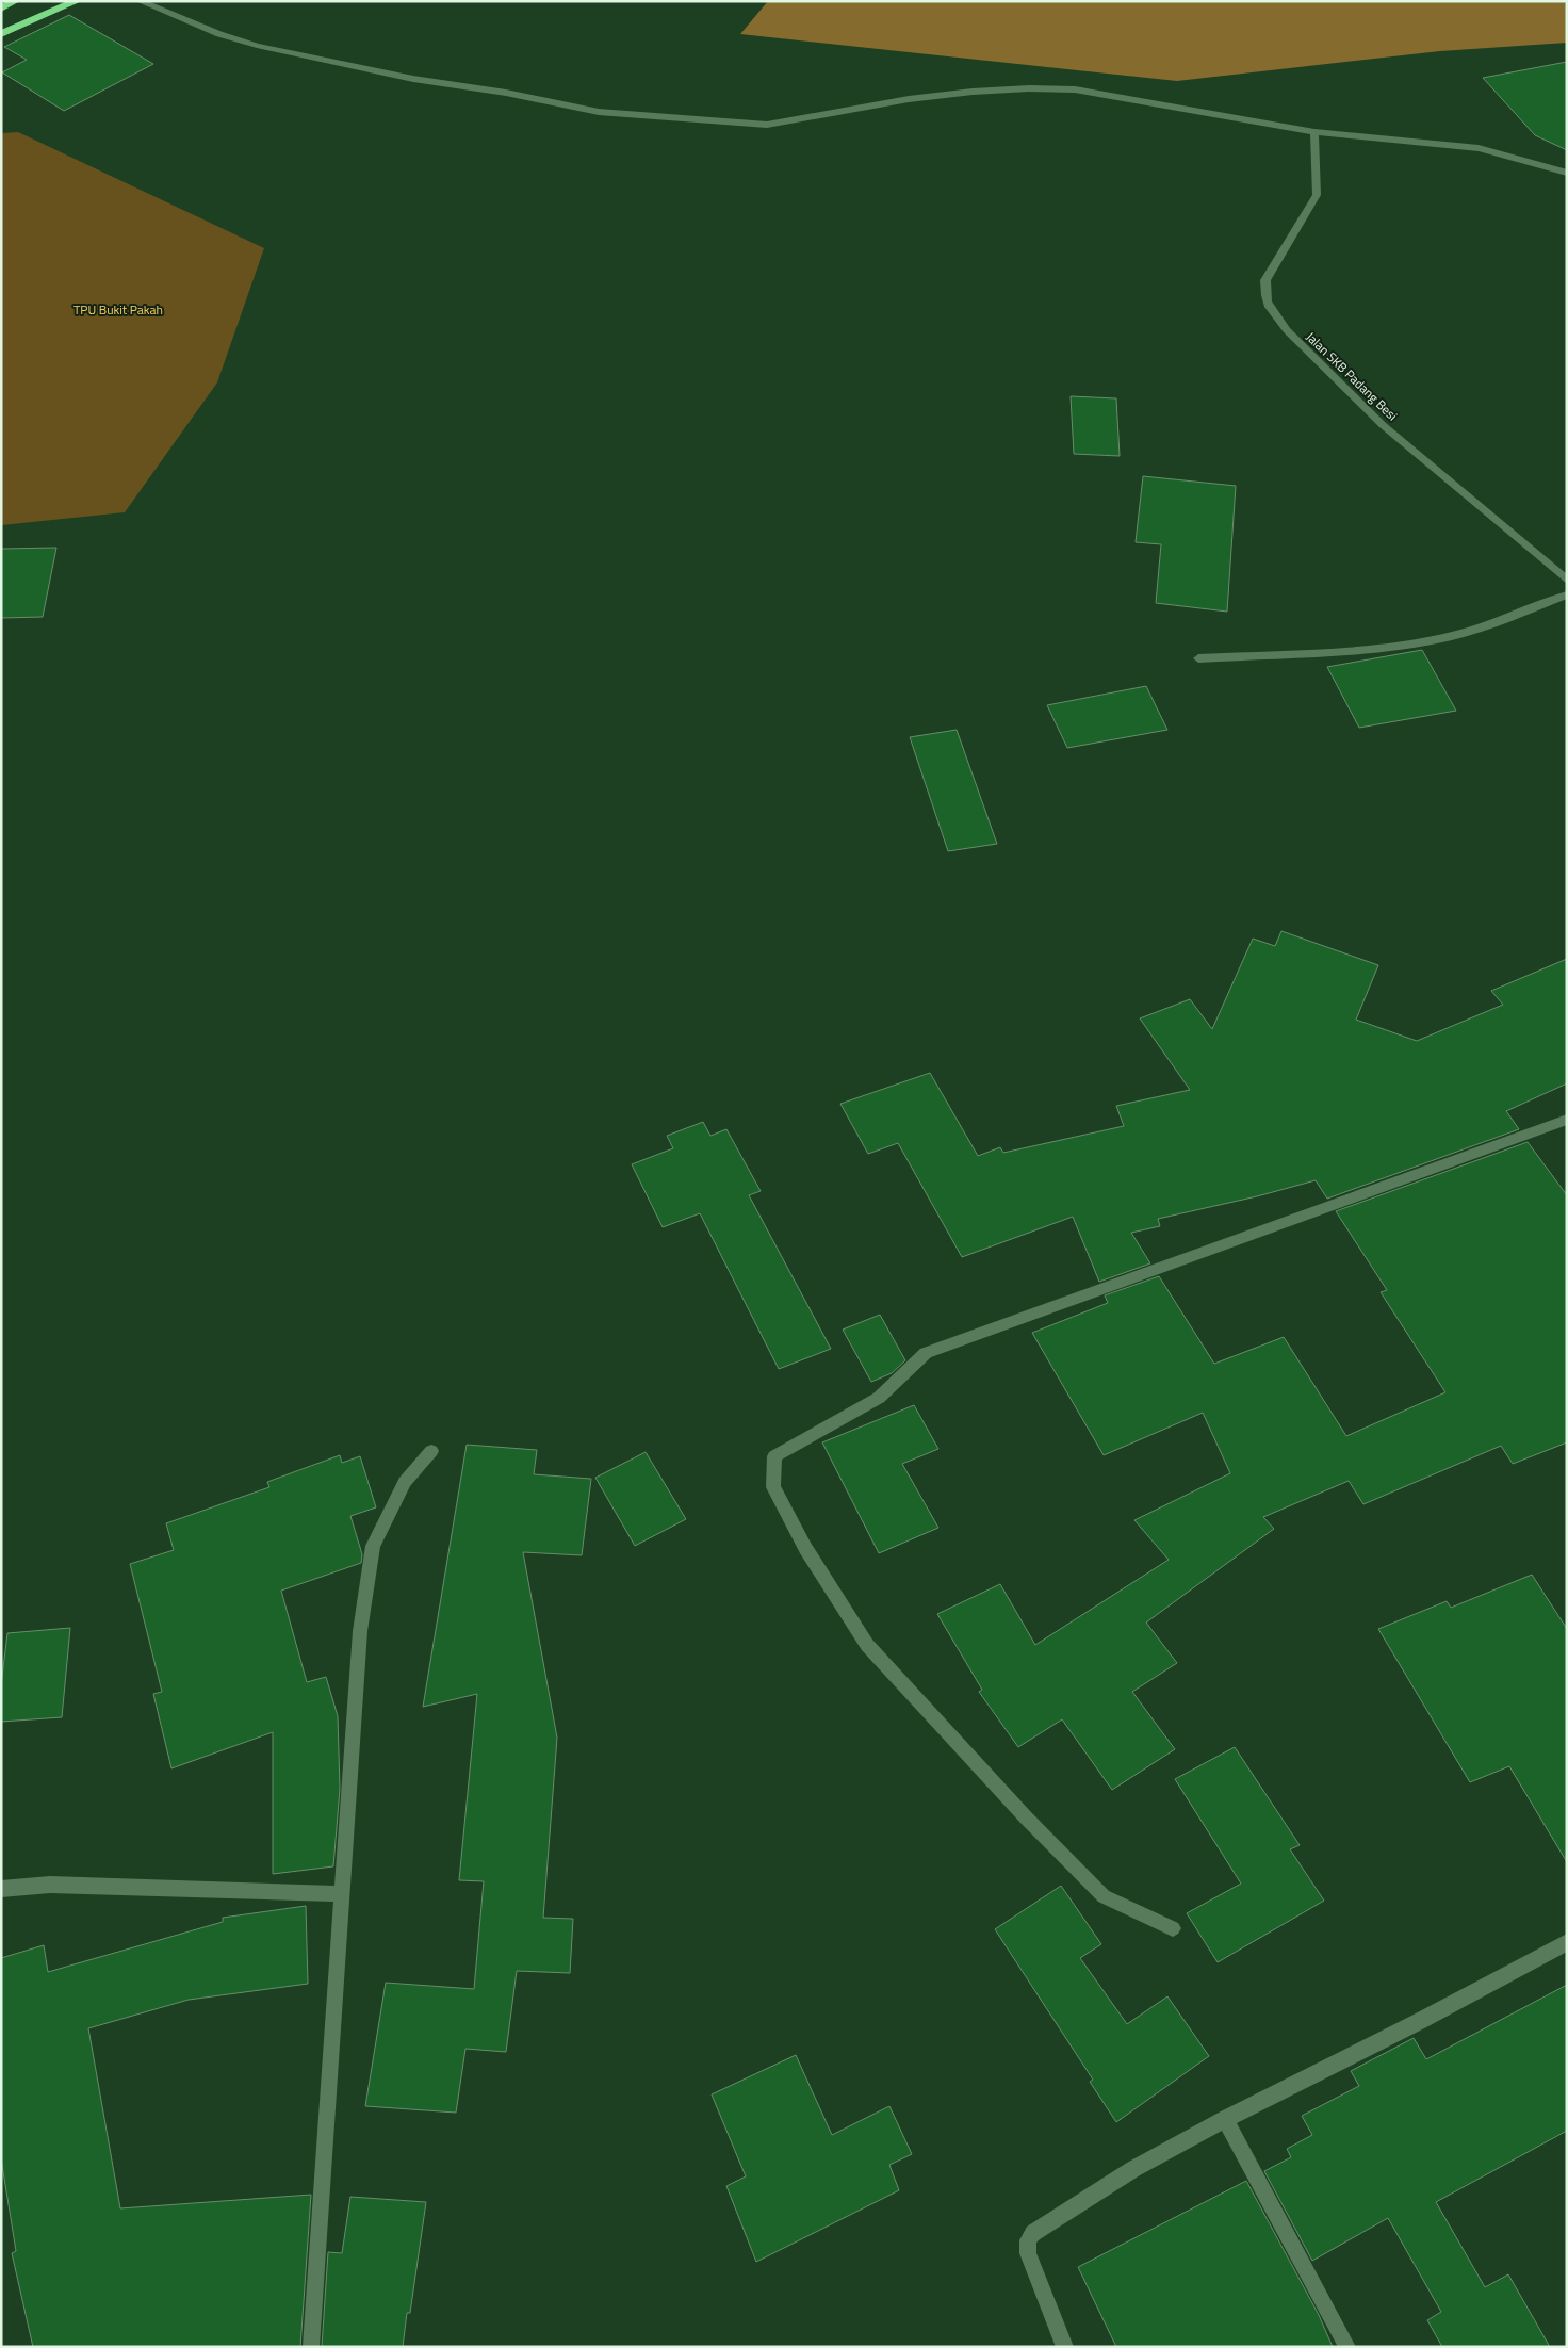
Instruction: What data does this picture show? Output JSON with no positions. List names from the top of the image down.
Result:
{
  "streets": {
    "street": ["Jalan SKB Padang Besi"]
  },
  "parks": ["TPU Bukit Pakah"]
}
